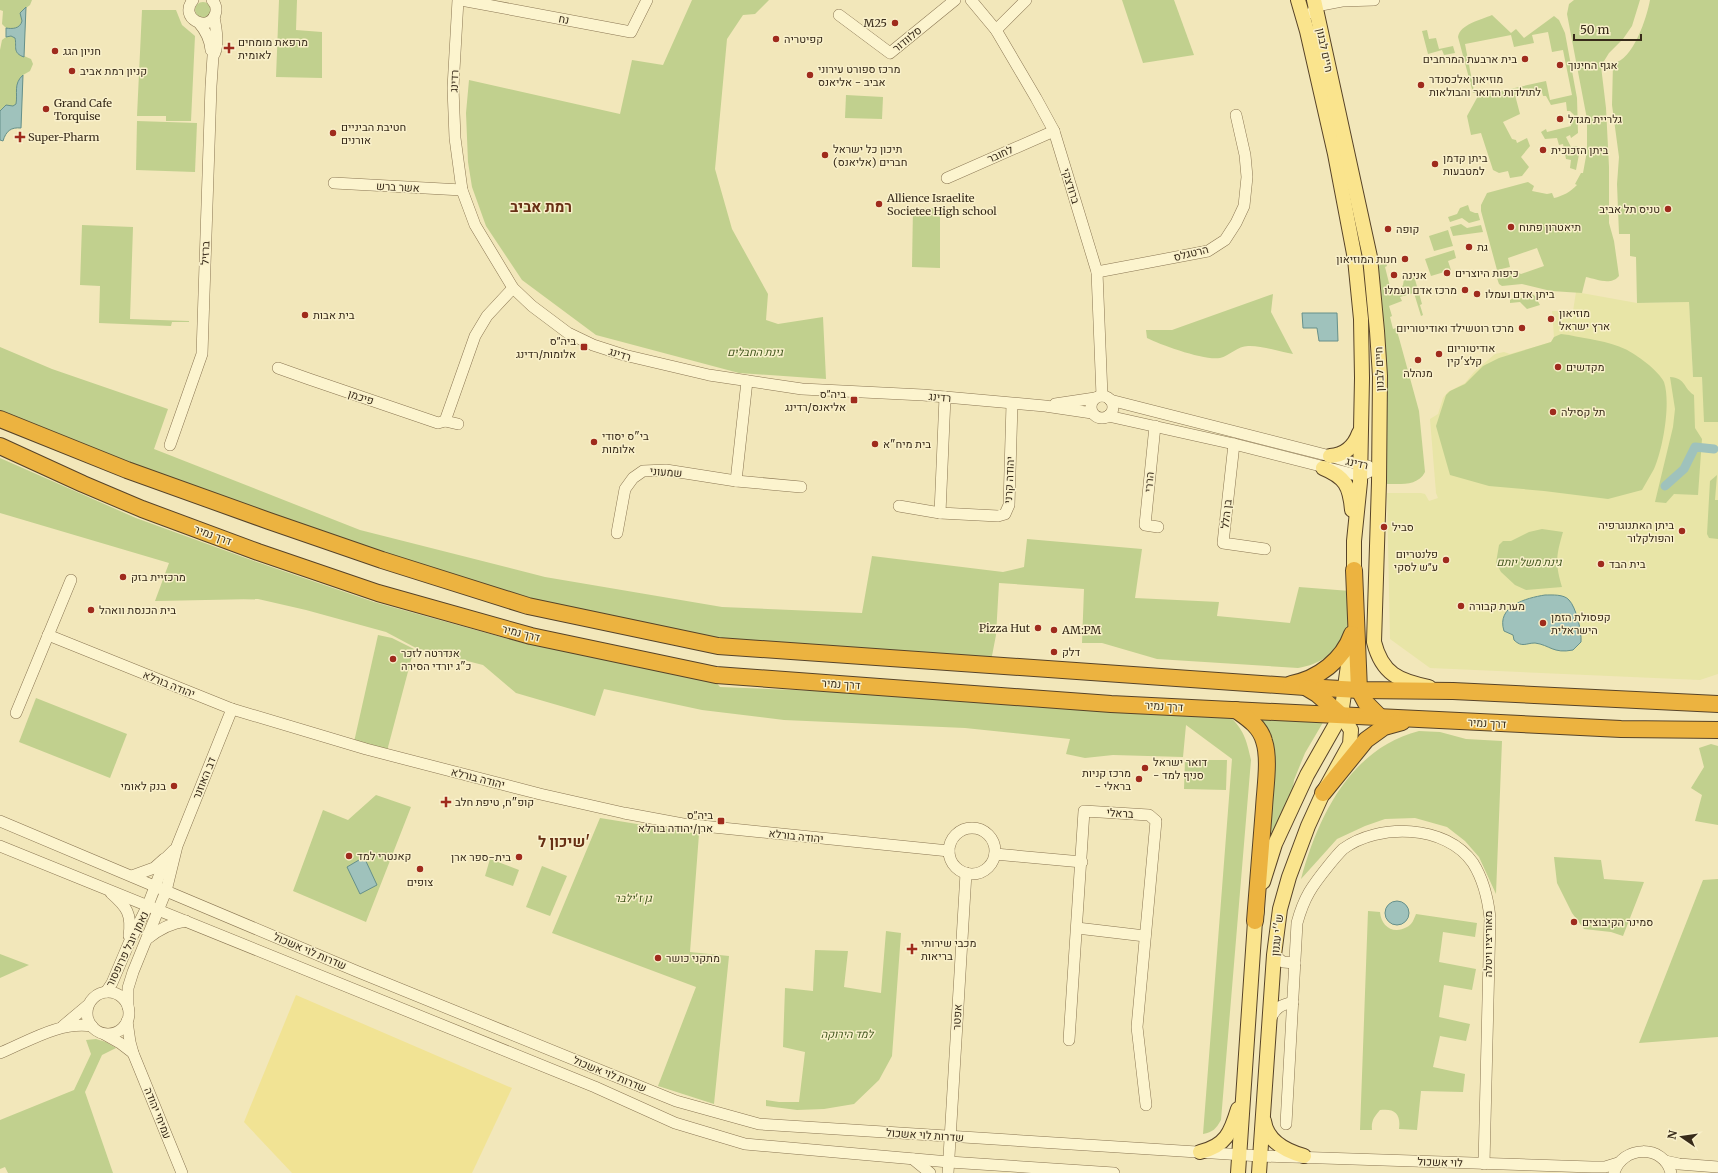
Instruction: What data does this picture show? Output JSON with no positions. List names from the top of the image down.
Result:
{
  "streets": {
    "highway": ["דרך נמיר"],
    "main road": ["חיים לבנון", "ש''י עגנון"],
    "street": [
      "נח",
      "סלוודור",
      "רדינג",
      "לחובר",
      "ברודצקי",
      "אשר ברש",
      "ברזיל",
      "הרטגלס",
      "פיכמן",
      "שמעוני",
      "יהודה קרני",
      "הררי",
      "בן הלל",
      "יהודה בורלא",
      "דב האוזנר",
      "בראלי",
      "מאוריציו ויטלה",
      "נאמן יובל פרופסור",
      "שדרות לוי אשכול",
      "אפטר",
      "עמיחי יהודה",
      "לוי אשכול"
    ]
  },
  "crossings": [
    ["חיים לבנון", "רדינג"],
    ["רדינג", "ברודצקי"],
    ["רדינג", "אשר ברש"],
    ["רדינג", "יהודה קרני"],
    ["רדינג", "הררי"],
    ["רדינג", "בן הלל"],
    ["לחובר", "ברודצקי"],
    ["ברודצקי", "הרטגלס"],
    ["דרך נמיר", "ש''י עגנון"],
    ["יהודה בורלא", "דב האוזנר"],
    ["יהודה בורלא", "אפטר"],
    ["דב האוזנר", "נאמן יובל פרופסור"],
    ["דב האוזנר", "שדרות לוי אשכול"],
    ["ש''י עגנון", "שדרות לוי אשכול"],
    ["ש''י עגנון", "לוי אשכול"],
    ["מאוריציו ויטלה", "לוי אשכול"],
    ["נאמן יובל פרופסור", "שדרות לוי אשכול"],
    ["נאמן יובל פרופסור", "עמיחי יהודה"],
    ["שדרות לוי אשכול", "אפטר"],
    ["שדרות לוי אשכול", "לוי אשכול"]
  ],
  "districts": ["רמת אביב", "שיכון ל'"],
  "parks": [
    "גינת החבלים",
    "גינת משל יותם",
    "גן ז'ילבר",
    "למד הירוקה"
  ],
  "places": {
    "other": [
      "M25",
      "קפיטריה",
      "חניון הגג",
      "בית ארבעת המרחבים",
      "אגף החינוך",
      "קניון רמת אביב",
      "מרכז ספורט עירוני אביב - אליאנס",
      "מוזיאון אלכסנדר לתולדות הדואר והבולאות",
      "Grand Cafe Torquise",
      "גלריית מגדל",
      "חטיבת הביניים אורנים",
      "ביתן הזכוכית",
      "תיכון כל ישראל חברים (אליאנס)",
      "ביתן קדמן למטבעות",
      "Allience Israelite Societee High school",
      "טניס תל אביב",
      "תיאטרון פתוח",
      "קופה",
      "גת",
      "חנות המוזיאון",
      "כיפות היוצרים",
      "אנינה",
      "מרכז אדם ועמלו",
      "ביתן אדם ועמלו",
      "בית אבות",
      "מוזיאון ארץ ישראל",
      "מרכז רוטשילד ואודיטוריום",
      "אודיטוריום קלצ'קין",
      "מנהלה",
      "מקדשים",
      "תל קסילה",
      "בי\"ס יסודי אלומות",
      "בית מיח\"א",
      "סביל",
      "ביתן האתנוגרפיה והפולקלור",
      "פלנטריום ע״ש לסקי",
      "בית הבד",
      "מרכזיית בזק",
      "מערת קבורה",
      "בית הכנסת וואהל",
      "קפסולת הזמן הישראלית",
      "Pizza Hut",
      "AM:PM",
      "דלק",
      "אנדרטה לזכר כ\"ג יורדי הסירה",
      "דואר ישראל - סניף למד",
      "מרכז קניות - בראלי",
      "בנק לאומי",
      "קאנטרי למד",
      "בית-ספר ארן",
      "צופים",
      "סמינר הקיבוצים",
      "מתקני כושר"
    ],
    "health": [
      "מרפאת מומחים לאומית",
      "Super-Pharm",
      "קופ\"ח, טיפת חלב",
      "מכבי שירותי בריאות"
    ],
    "transit": ["ביה״ס אלומות/רדינג", "ביה״ס אליאנס/רדינג", "ביה״ס ארן/יהודה בורלא"]
  },
  "scale_bar": "50 m",
  "north": "left"
}
